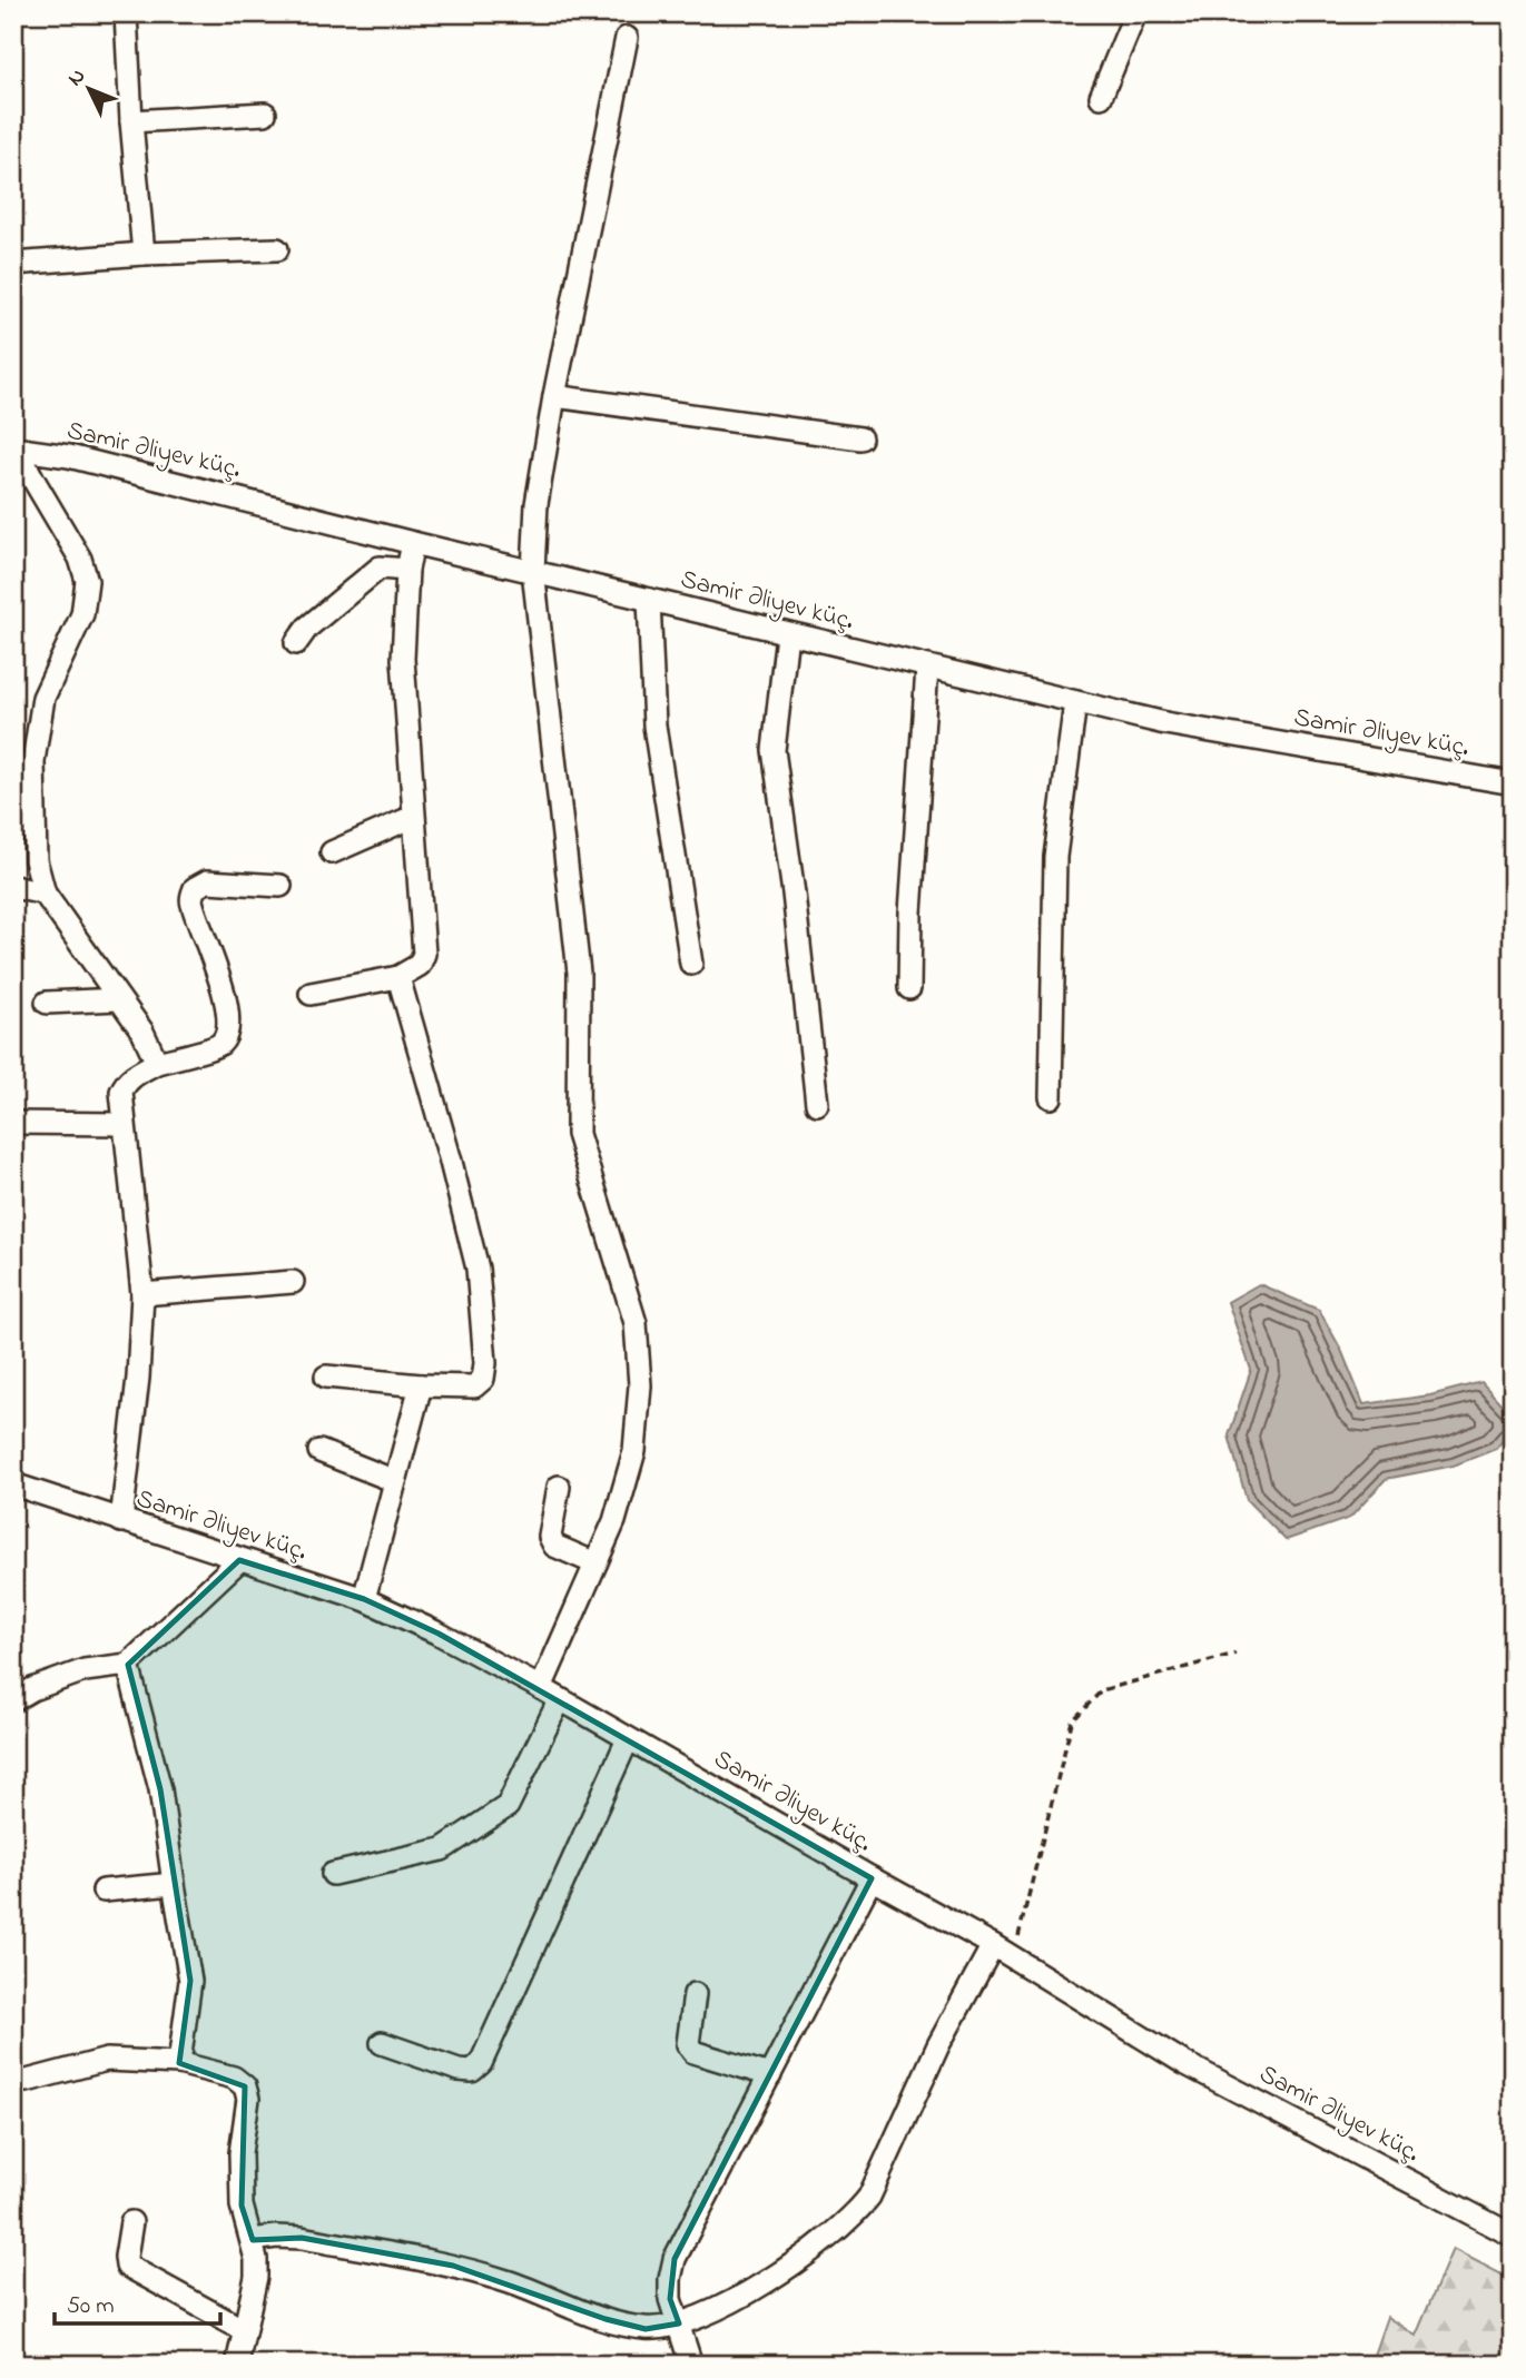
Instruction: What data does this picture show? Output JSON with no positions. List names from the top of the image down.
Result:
{
  "streets": {
    "street": ["Samir Əliyev küç."]
  },
  "scale_bar": "50 m",
  "north": "top left"
}
